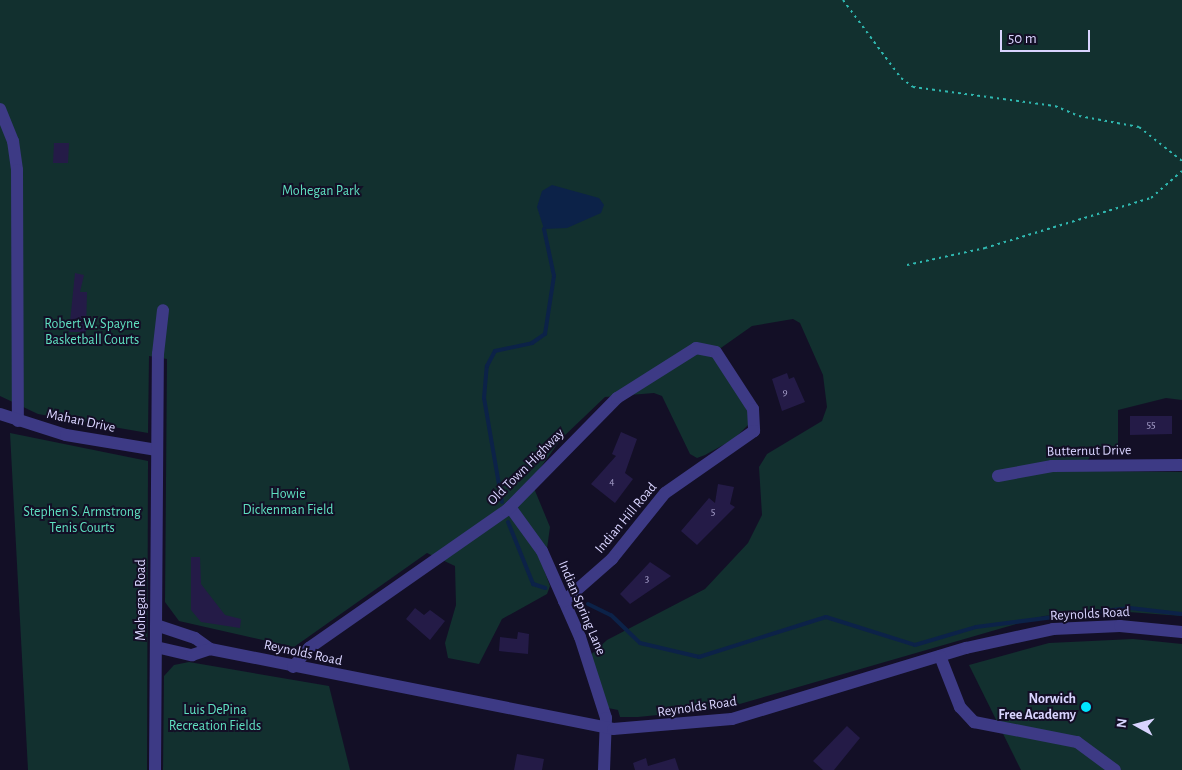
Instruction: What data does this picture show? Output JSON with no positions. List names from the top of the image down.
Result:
{
  "streets": {
    "street": [
      "Mahan Drive",
      "Butternut Drive",
      "Old Town Highway",
      "Indian Hill Road",
      "Mohegan Road",
      "Indian Spring Lane",
      "Reynolds Road"
    ]
  },
  "crossings": [
    ["Mahan Drive", "Mohegan Road"],
    ["Old Town Highway", "Indian Hill Road"],
    ["Old Town Highway", "Indian Spring Lane"],
    ["Old Town Highway", "Reynolds Road"],
    ["Indian Hill Road", "Indian Spring Lane"],
    ["Mohegan Road", "Reynolds Road"],
    ["Indian Spring Lane", "Reynolds Road"]
  ],
  "parks": [
    "Mohegan Park",
    "Robert W. Spayne Basketball Courts",
    "Howie Dickenman Field",
    "Stephen S. Armstrong Tenis Courts",
    "Luis DePina Recreation Fields"
  ],
  "places": ["Norwich Free Academy"],
  "house_numbers": [
    "9",
    "55",
    "4",
    "5",
    "3"
  ],
  "scale_bar": "50 m",
  "north": "left"
}
